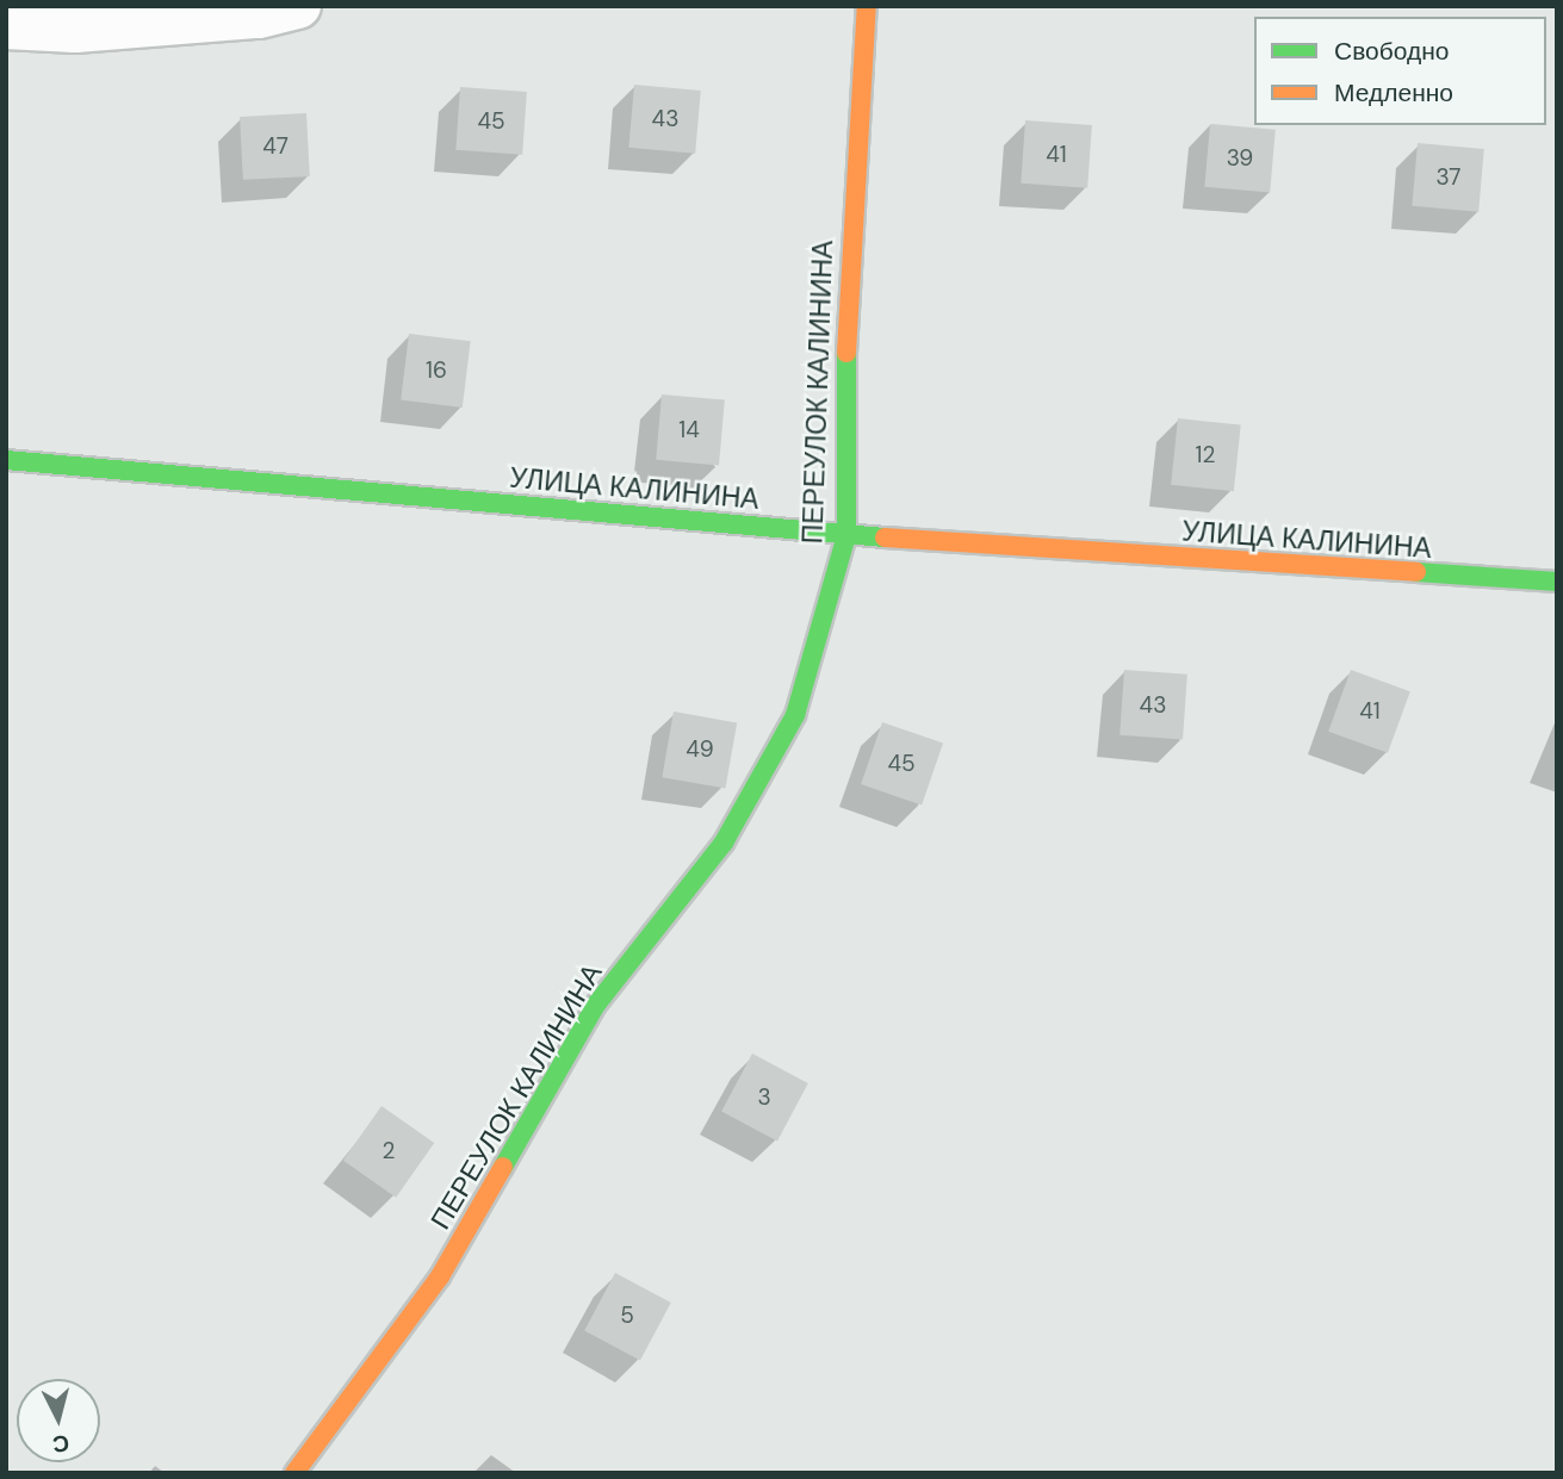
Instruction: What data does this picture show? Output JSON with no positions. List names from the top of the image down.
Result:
{
  "streets": {
    "street": ["ПЕРЕУЛОК КАЛИНИНА", "УЛИЦА КАЛИНИНА"]
  },
  "crossings": [
    ["ПЕРЕУЛОК КАЛИНИНА", "УЛИЦА КАЛИНИНА"]
  ],
  "house_numbers": [
    "43",
    "45",
    "47",
    "41",
    "39",
    "37",
    "16",
    "14",
    "12",
    "43",
    "41",
    "49",
    "45",
    "3",
    "2",
    "5"
  ],
  "legend": ["Свободно", "Медленно"],
  "north": "bottom"
}
